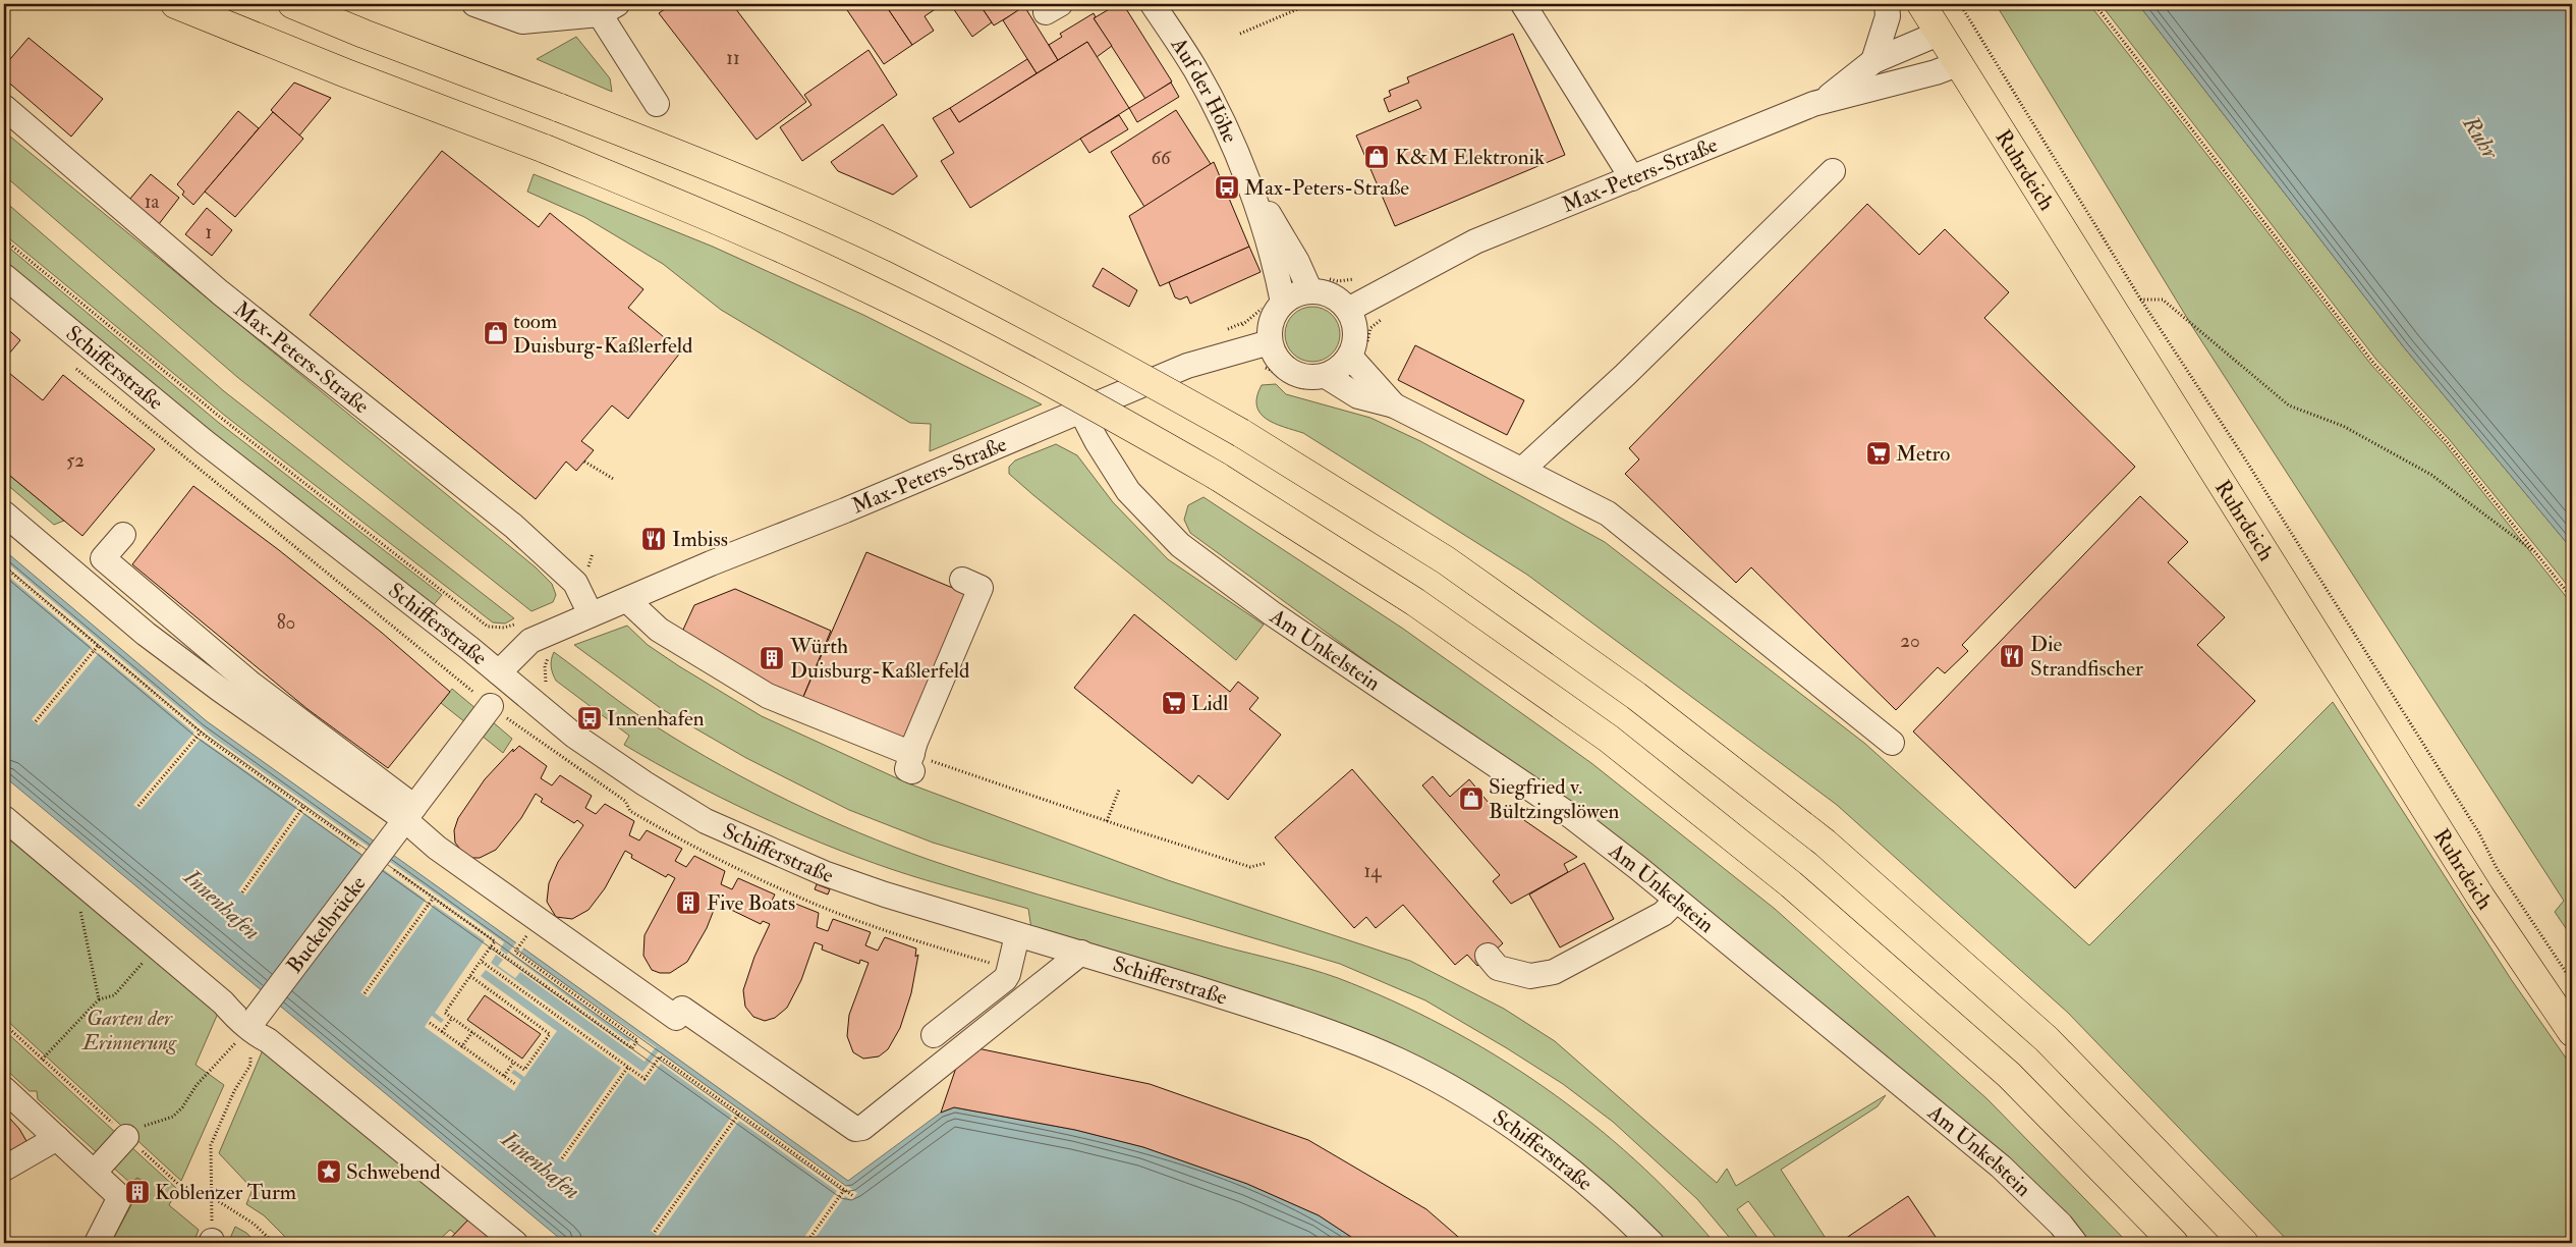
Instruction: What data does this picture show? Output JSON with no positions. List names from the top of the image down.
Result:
{
  "streets": {
    "main road": ["Ruhrdeich"],
    "street": [
      "Auf der Höhe",
      "Max-Peters-Straße",
      "Schifferstraße",
      "Am Unkelstein",
      "Buckelbrücke"
    ]
  },
  "crossings": [
    ["Auf der Höhe", "Max-Peters-Straße"],
    ["Ruhrdeich", "Max-Peters-Straße"],
    ["Max-Peters-Straße", "Schifferstraße"],
    ["Max-Peters-Straße", "Am Unkelstein"]
  ],
  "water": ["Ruhr", "Innenhafen"],
  "parks": ["Garten der Erinnerung"],
  "places": {
    "shop": ["K&M Elektronik", "toom Duisburg-Kaßlerfeld", "Siegfried v. Bültzingslöwen"],
    "bus stop": ["Max-Peters-Straße", "Innenhafen"],
    "supermarket": ["Metro", "Lidl"],
    "restaurant": ["Imbiss", "Die Strandfischer"],
    "building": ["Würth Duisburg-Kaßlerfeld", "Five Boats", "Koblenzer Turm"],
    "place": ["Schwebend"]
  },
  "house_numbers": [
    "11",
    "66",
    "1a",
    "1",
    "52",
    "80",
    "20",
    "14"
  ]
}
